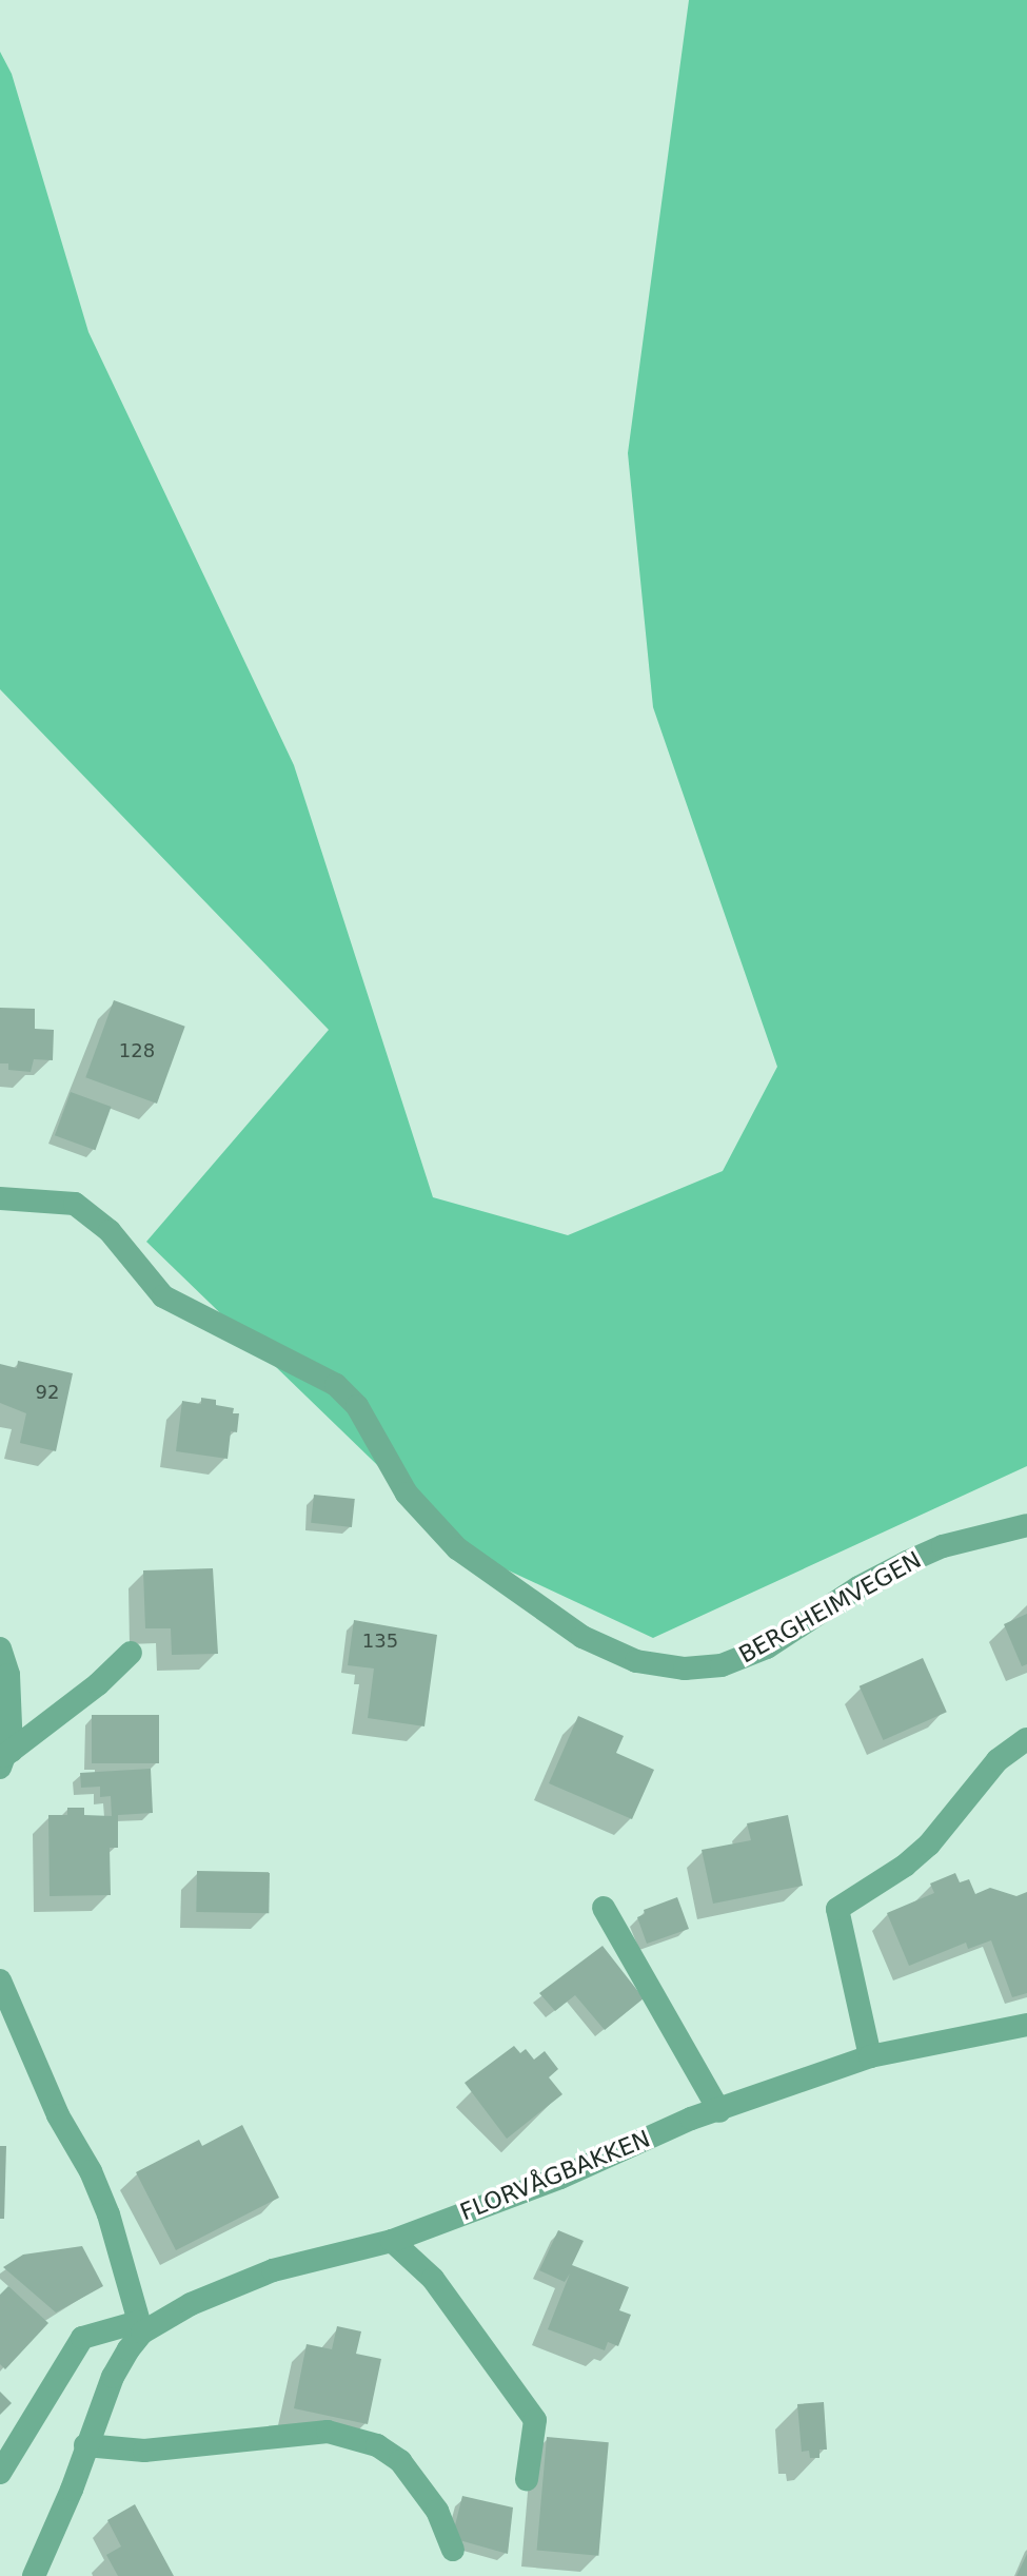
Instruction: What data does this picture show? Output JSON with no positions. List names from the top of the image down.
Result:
{
  "streets": {
    "street": ["BERGHEIMVEGEN", "FLORVÅGBAKKEN"]
  },
  "house_numbers": ["128", "92", "135"]
}
